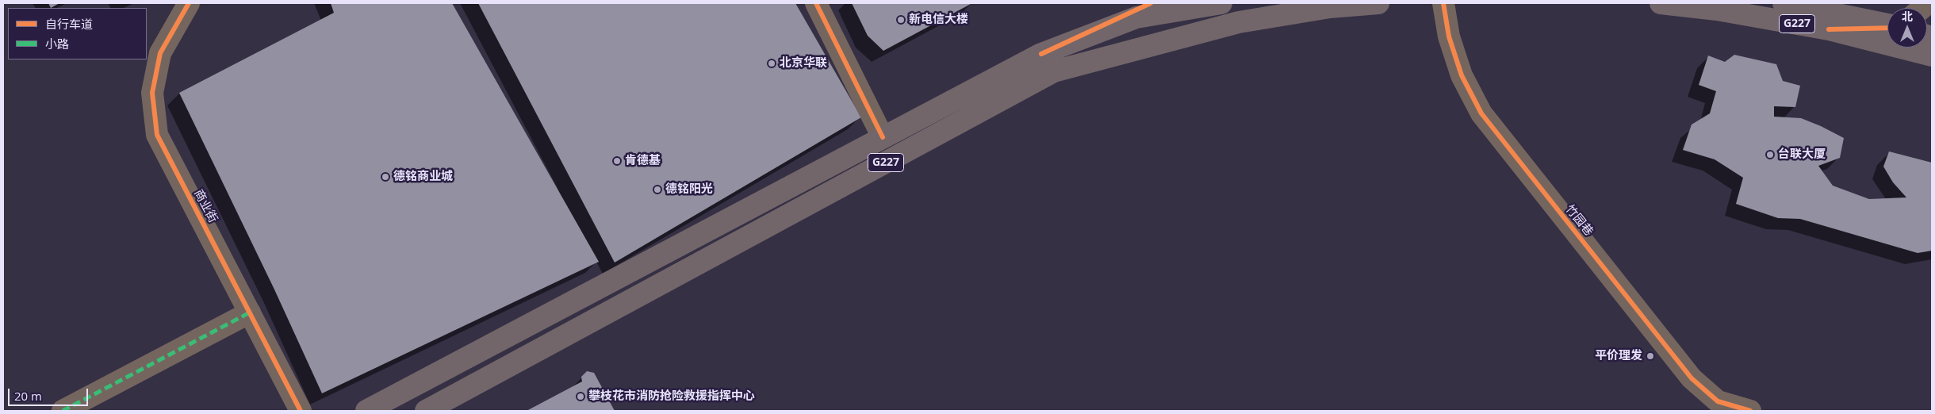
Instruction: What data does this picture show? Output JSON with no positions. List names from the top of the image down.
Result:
{
  "streets": {
    "highway": ["G227"],
    "street": ["商业街", "竹园巷"]
  },
  "places": [
    "新电信大楼",
    "北京华联",
    "台联大厦",
    "肯德基",
    "德铭商业城",
    "德铭阳光",
    "平价理发",
    "攀枝花市消防抢险救援指挥中心"
  ],
  "legend": ["自行车道", "小路"],
  "scale_bar": "20 m",
  "north": "top"
}
